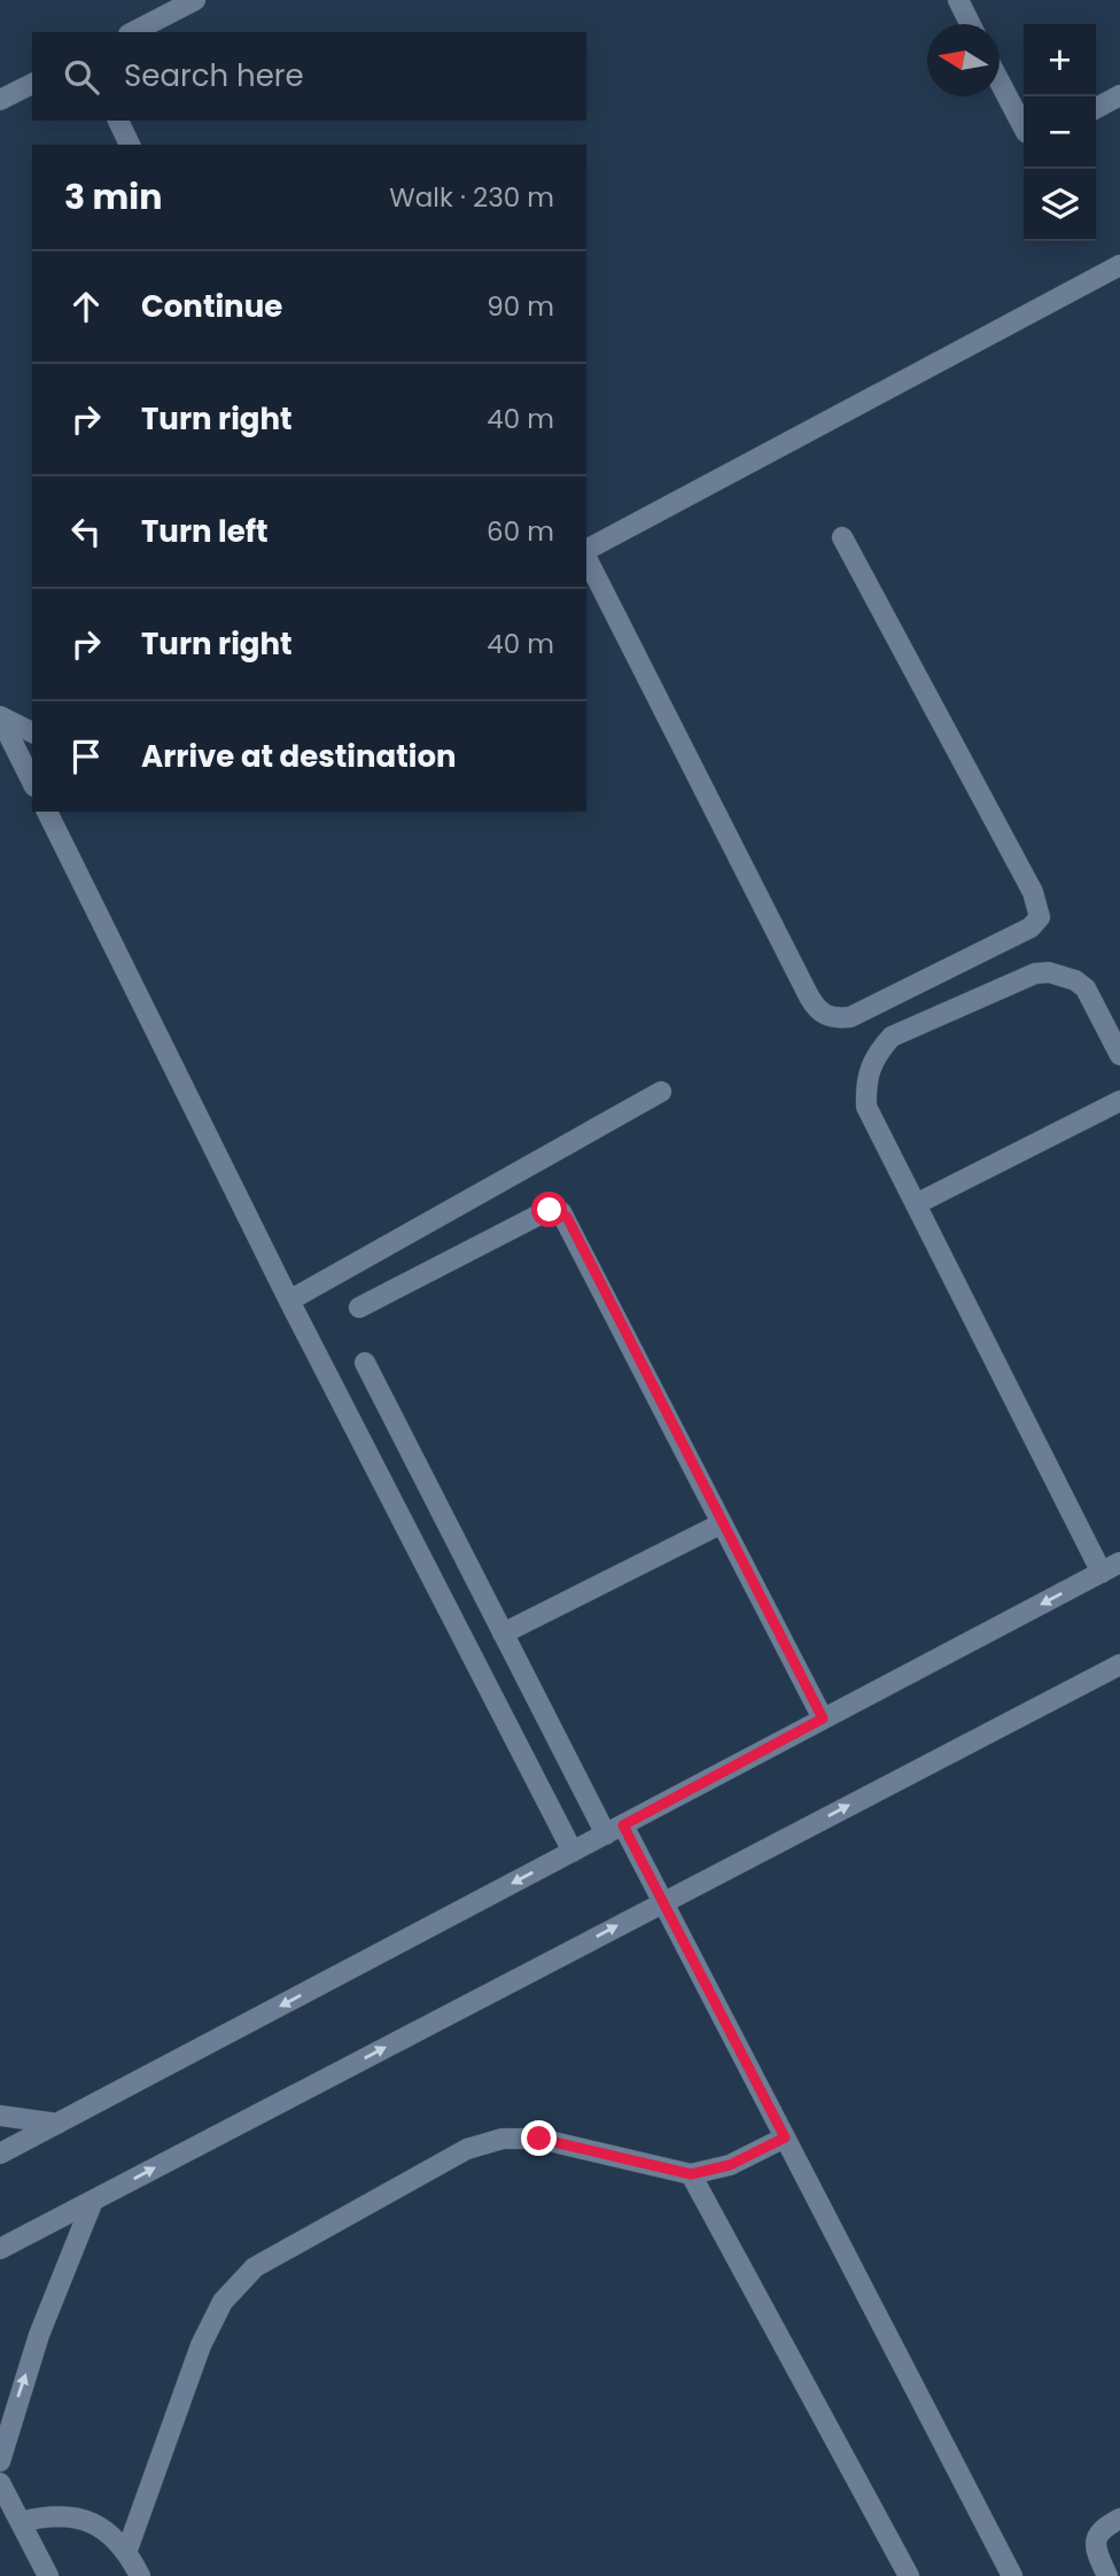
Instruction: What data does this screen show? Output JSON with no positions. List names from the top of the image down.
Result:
{
  "north": "left",
  "page": {
    "map_buttons": ["+", "−"],
    "search": "Search here",
    "heading": ["3 min", "Walk · 230 m"],
    "list": [
      ["Continue", "90 m"],
      ["Turn right", "40 m"],
      ["Turn left", "60 m"],
      ["Turn right", "40 m"],
      "Arrive at destination"
    ]
  }
}
